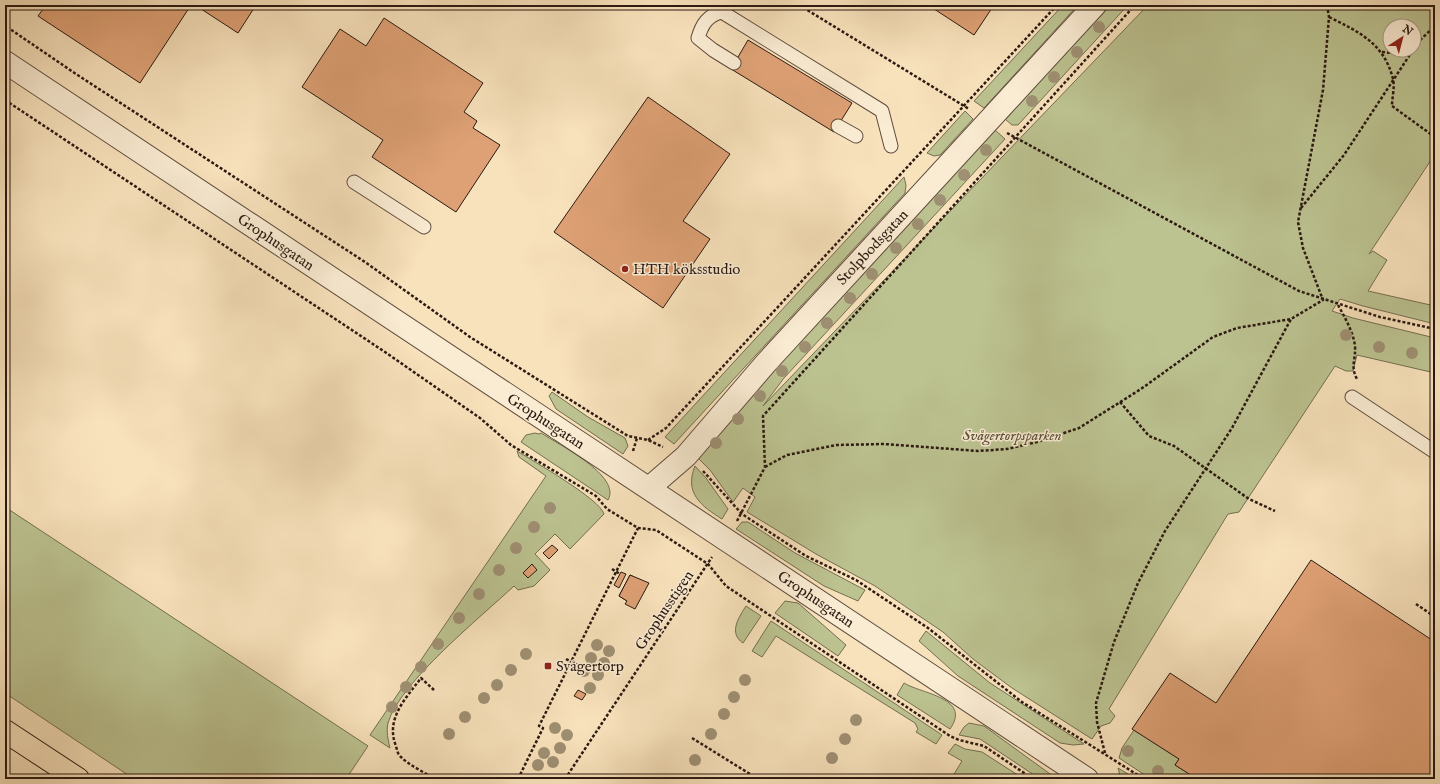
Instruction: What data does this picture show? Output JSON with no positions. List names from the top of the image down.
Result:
{
  "streets": {
    "street": ["Grophusgatan", "Stolpbodsgatan"],
    "path": ["Grophusstigen"]
  },
  "crossings": [
    ["Grophusgatan", "Stolpbodsgatan"],
    ["Grophusgatan", "Grophusstigen"]
  ],
  "parks": ["Svågertorpsparken"],
  "places": {
    "other": ["HTH köksstudio"],
    "transit": ["Svågertorp"]
  },
  "north": "top right"
}
